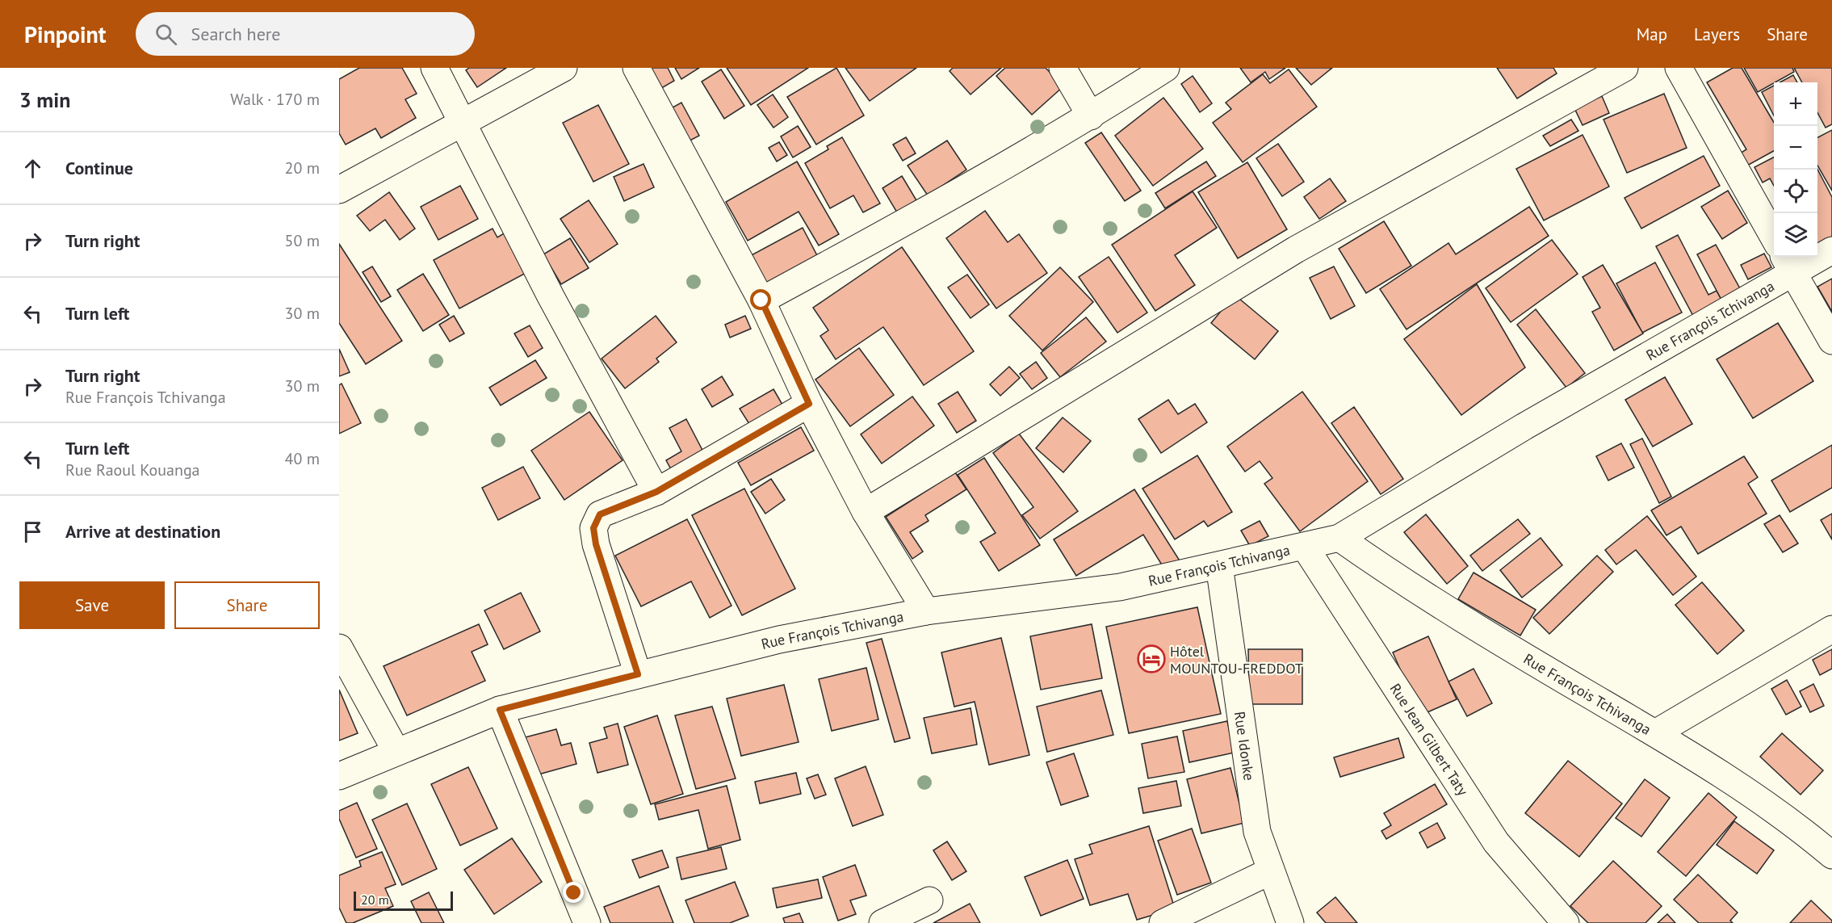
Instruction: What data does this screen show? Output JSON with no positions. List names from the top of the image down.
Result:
{
  "streets": {
    "street": ["Rue François Tchivanga", "Rue Jean Gilbert Taty", "Rue Idonke"]
  },
  "crossings": [
    ["Rue François Tchivanga", "Rue Jean Gilbert Taty"],
    ["Rue François Tchivanga", "Rue Idonke"]
  ],
  "places": {
    "hotel": ["Hôtel MOUNTOU-FREDDOT"]
  },
  "scale_bar": "20 m",
  "page": {
    "header": "Pinpoint",
    "search": "Search here",
    "nav": ["Map", "Layers", "Share"],
    "heading": ["3 min", "Walk · 170 m"],
    "map_buttons": ["+", "−"],
    "list": [
      ["Continue", "20 m"],
      ["Turn right", "50 m"],
      ["Turn left", "30 m"],
      ["Turn right", "Rue François Tchivanga", "30 m"],
      ["Turn left", "Rue Raoul Kouanga", "40 m"],
      "Arrive at destination"
    ],
    "buttons": ["Save", "Share"],
    "scale": "20 m"
  }
}
